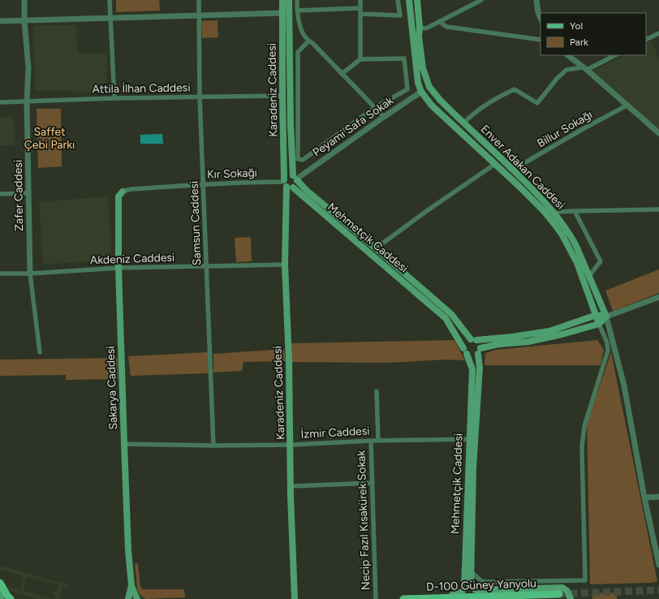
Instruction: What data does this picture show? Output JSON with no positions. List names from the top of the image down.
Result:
{
  "streets": {
    "main road": [
      "Karadeniz Caddesi",
      "Enver Adakan Caddesi",
      "Mehmetçik Caddesi",
      "Sakarya Caddesi",
      "D-100 Güney Yanyolu"
    ],
    "street": [
      "Attila İlhan Caddesi",
      "Peyami Safa Sokak",
      "Billur Sokağı",
      "Kır Sokağı",
      "Zafer Caddesi",
      "Samsun Caddesi",
      "Akdeniz Caddesi",
      "İzmir Caddesi",
      "Necip Fazıl Kısakürek Sokak"
    ]
  },
  "crossings": [
    ["Attila İlhan Caddesi", "Karadeniz Caddesi"],
    ["Attila İlhan Caddesi", "Zafer Caddesi"],
    ["Attila İlhan Caddesi", "Samsun Caddesi"],
    ["Karadeniz Caddesi", "Peyami Safa Sokak"],
    ["Karadeniz Caddesi", "Kır Sokağı"],
    ["Karadeniz Caddesi", "Mehmetçik Caddesi"],
    ["Karadeniz Caddesi", "Akdeniz Caddesi"],
    ["Karadeniz Caddesi", "İzmir Caddesi"],
    ["Peyami Safa Sokak", "Enver Adakan Caddesi"],
    ["Peyami Safa Sokak", "Mehmetçik Caddesi"],
    ["Billur Sokağı", "Enver Adakan Caddesi"],
    ["Kır Sokağı", "Samsun Caddesi"],
    ["Kır Sokağı", "Mehmetçik Caddesi"],
    ["Kır Sokağı", "Sakarya Caddesi"],
    ["Zafer Caddesi", "Akdeniz Caddesi"],
    ["Samsun Caddesi", "Akdeniz Caddesi"],
    ["Samsun Caddesi", "İzmir Caddesi"],
    ["Mehmetçik Caddesi", "İzmir Caddesi"],
    ["Mehmetçik Caddesi", "D-100 Güney Yanyolu"],
    ["Akdeniz Caddesi", "Sakarya Caddesi"],
    ["Sakarya Caddesi", "İzmir Caddesi"],
    ["İzmir Caddesi", "Necip Fazıl Kısakürek Sokak"]
  ],
  "parks": ["Saffet Çebi Parkı"],
  "legend": ["Yol", "Park"]
}
